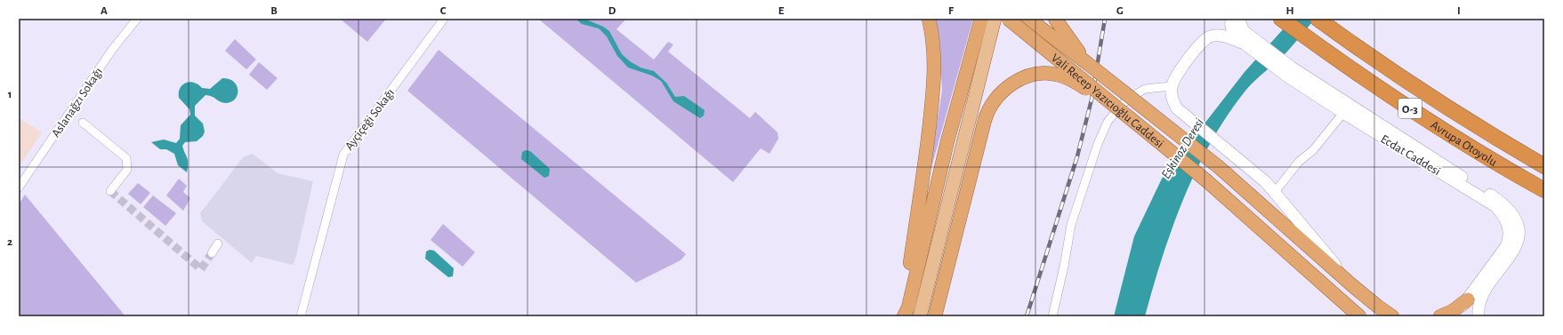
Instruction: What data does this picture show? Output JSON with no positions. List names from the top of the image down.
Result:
{
  "streets": {
    "highway": ["Vali Recep Yazıcıoğlu Caddesi", "O-3", "Avrupa Otoyolu"],
    "main road": ["Ecdat Caddesi"],
    "street": ["Aslanağzı Sokağı", "Ayçiçeği Sokağı"]
  },
  "water": ["Eşkinoz Deresi"],
  "grid": {
    "columns": [
      "A",
      "B",
      "C",
      "D",
      "E",
      "F",
      "G",
      "H",
      "I"
    ],
    "rows": ["1", "2"]
  }
}
